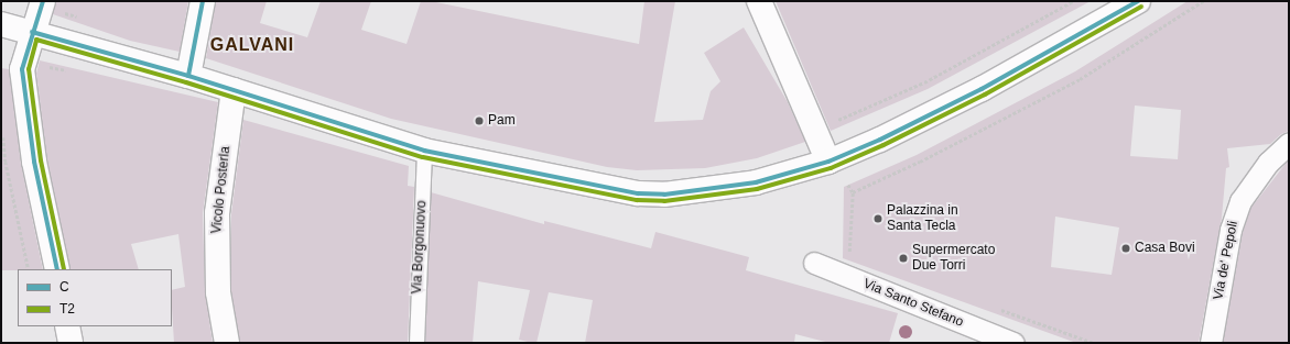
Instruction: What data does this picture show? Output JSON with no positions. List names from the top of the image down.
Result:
{
  "streets": {
    "street": ["Vicolo Posterla", "Via de' Pepoli", "Via Santo Stefano"],
    "lane": ["Via Borgonuovo"]
  },
  "districts": ["GALVANI"],
  "places": [
    "Pam",
    "Palazzina in Santa Tecla",
    "Casa Bovi",
    "Supermercato Due Torri"
  ],
  "lines": ["transit line C", "transit line T2"],
  "legend": ["C", "T2"]
}
